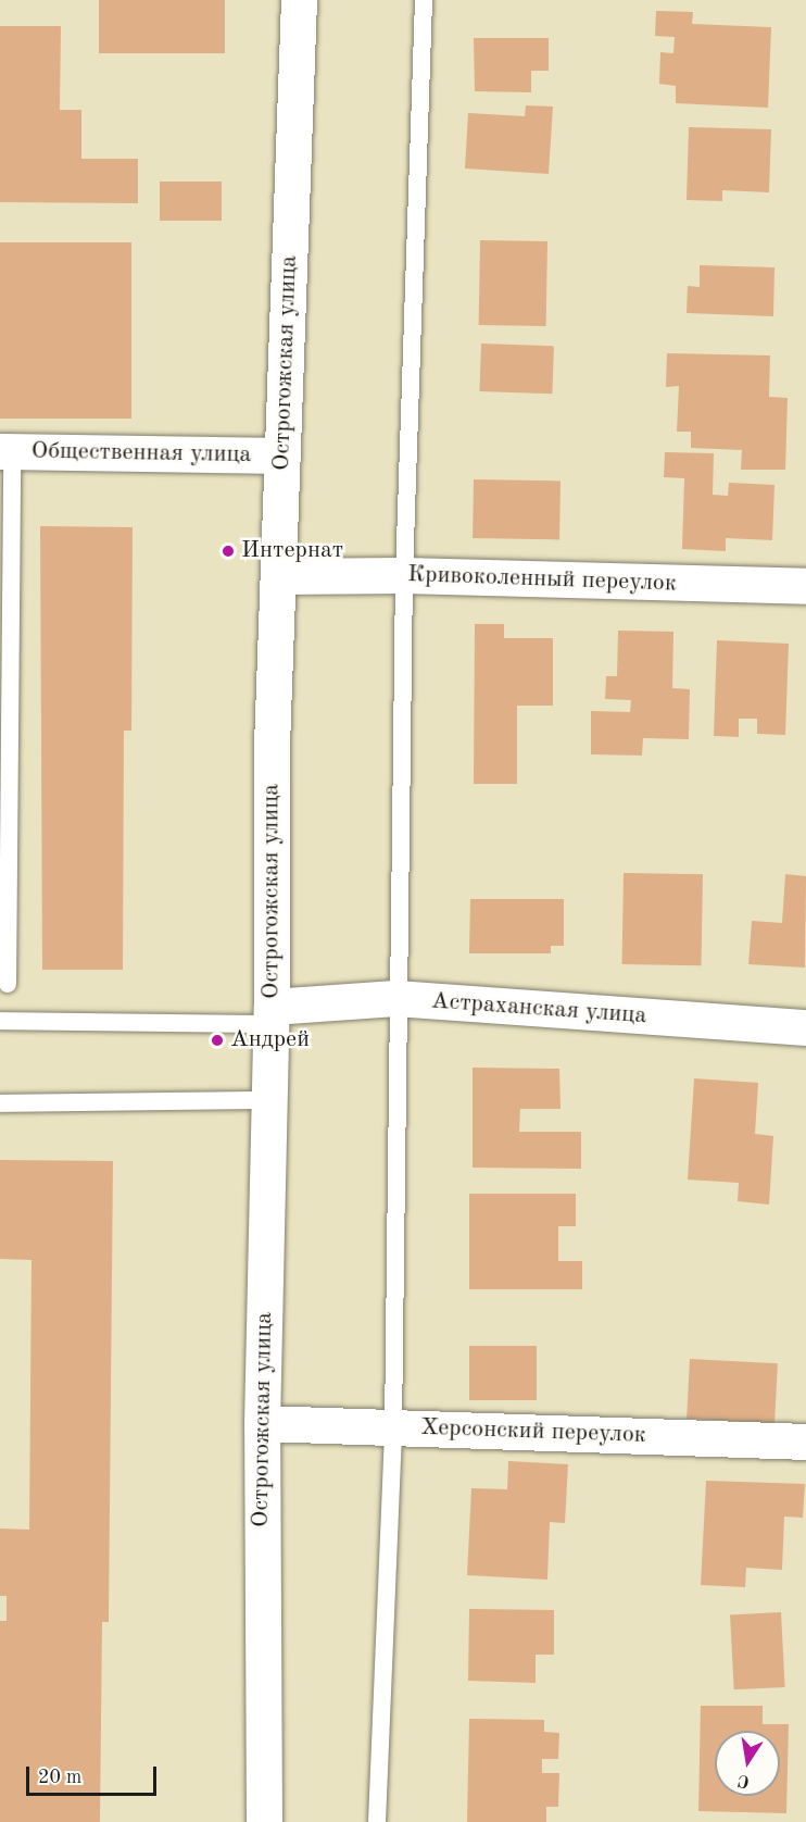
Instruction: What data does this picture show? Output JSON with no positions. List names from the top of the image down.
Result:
{
  "streets": {
    "street": [
      "Острогожская улица",
      "Общественная улица",
      "Кривоколенный переулок",
      "Астраханская улица",
      "Херсонский переулок"
    ]
  },
  "crossings": [
    ["Острогожская улица", "Общественная улица"],
    ["Острогожская улица", "Кривоколенный переулок"],
    ["Острогожская улица", "Астраханская улица"],
    ["Острогожская улица", "Херсонский переулок"]
  ],
  "places": ["Интернат", "Андрей"],
  "scale_bar": "20 m",
  "north": "bottom"
}
